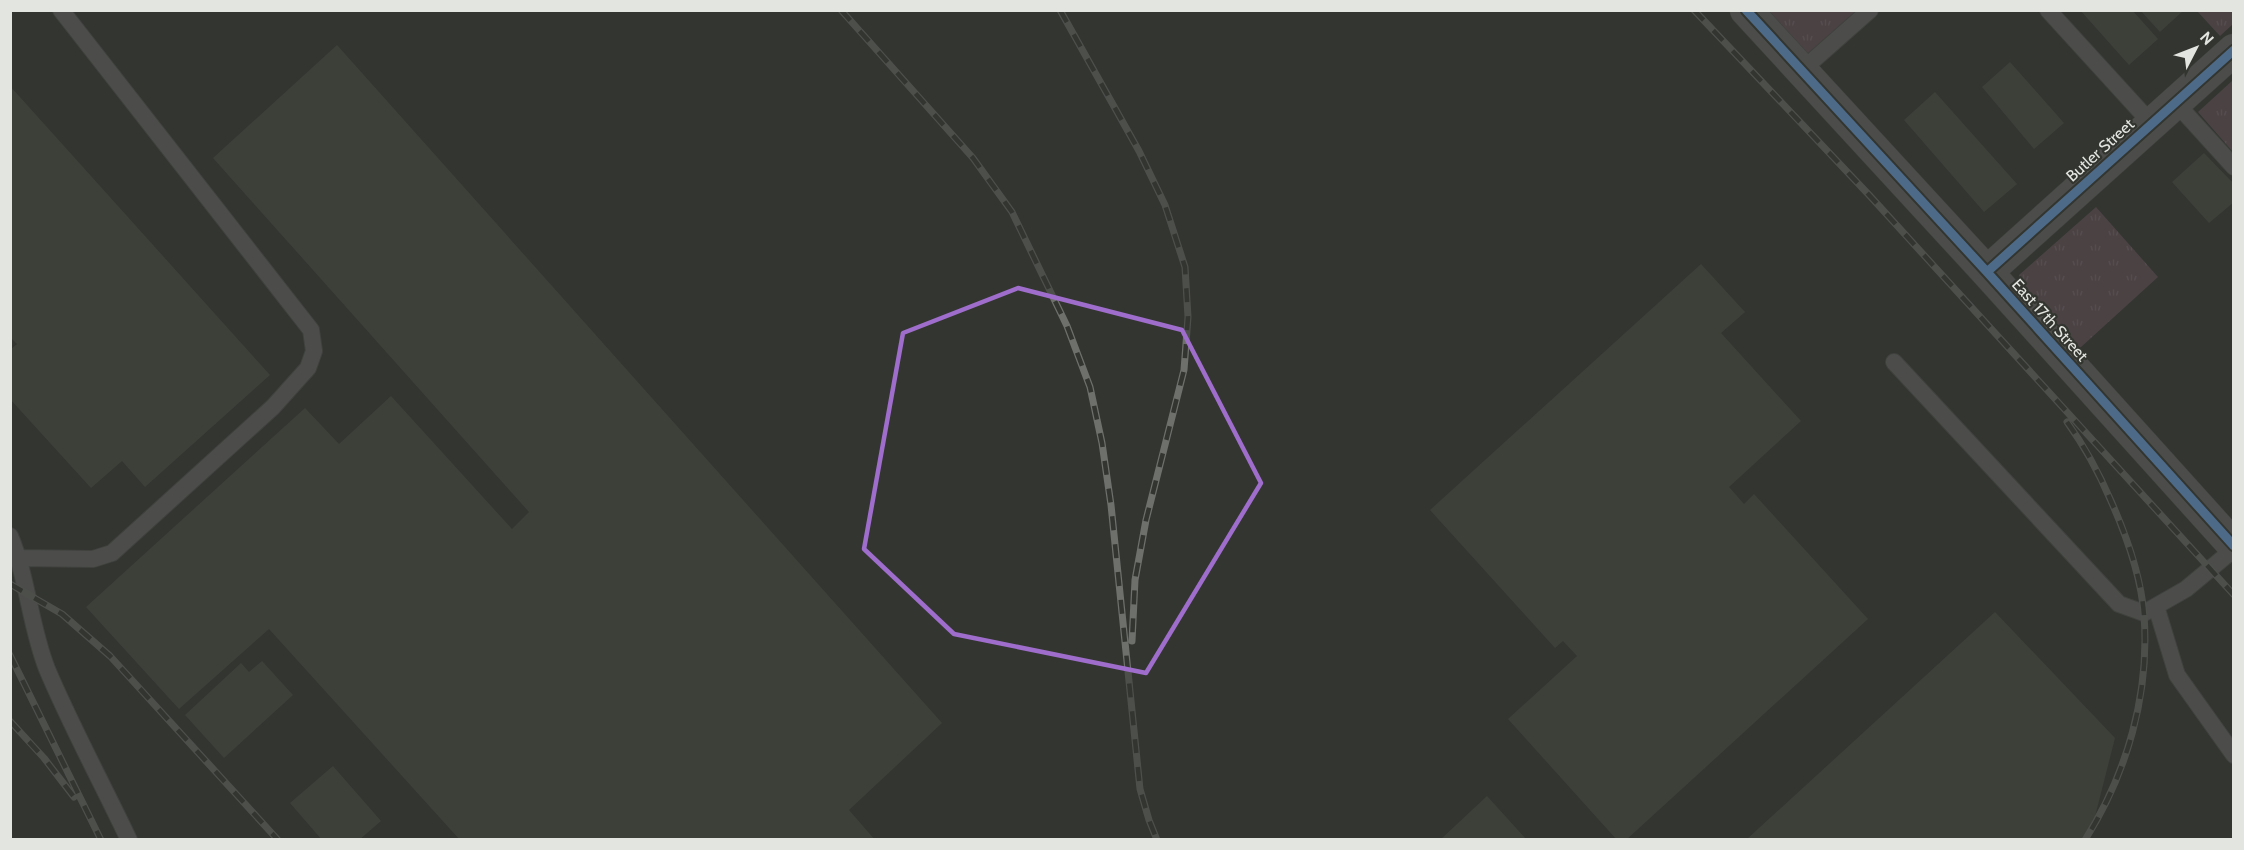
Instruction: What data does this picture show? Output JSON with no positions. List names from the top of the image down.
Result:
{
  "streets": {
    "street": ["Butler Street", "East 17th Street"]
  },
  "crossings": [
    ["Butler Street", "East 17th Street"]
  ],
  "north": "top right"
}
